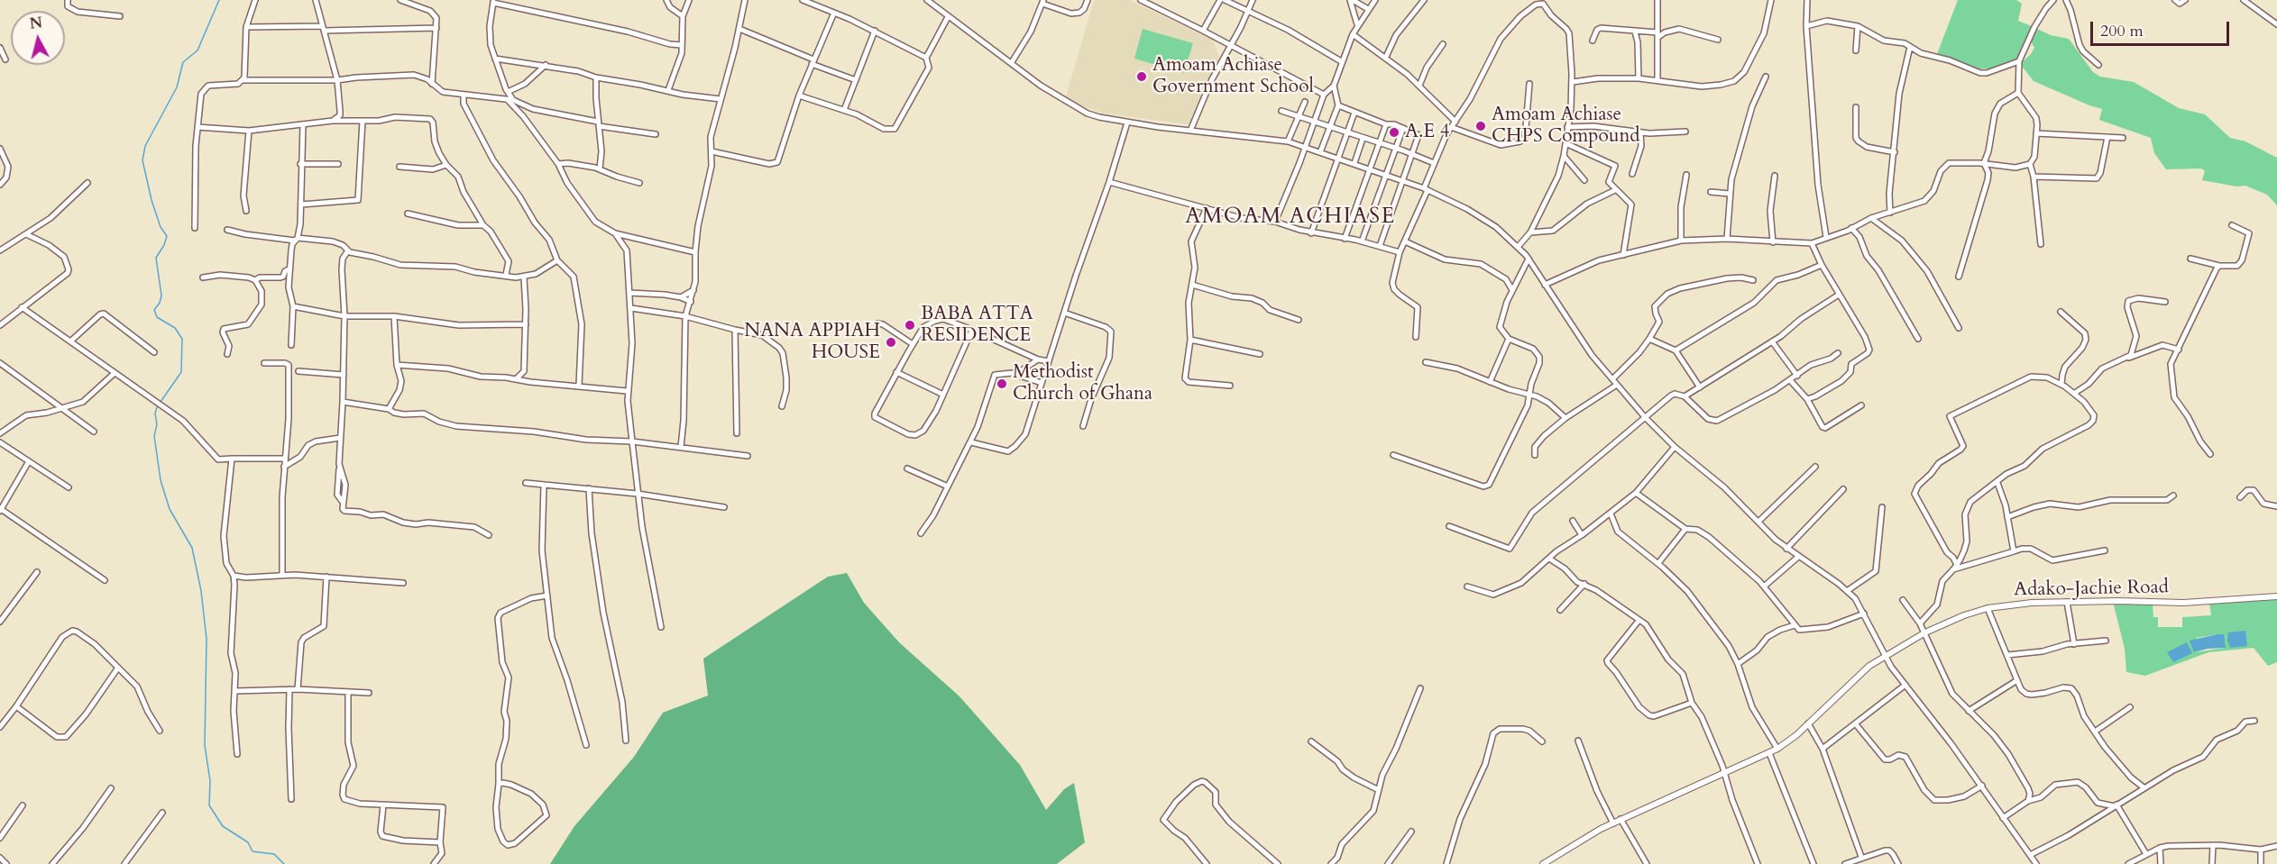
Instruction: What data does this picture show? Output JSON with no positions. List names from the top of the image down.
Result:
{
  "streets": {
    "street": ["Adako-Jachie Road"]
  },
  "districts": ["AMOAM ACHIASE"],
  "places": [
    "Amoam Achiase Government School",
    "Amoam Achiase CHPS Compound",
    "A.E 4",
    "BABA ATTA RESIDENCE",
    "NANA APPIAH HOUSE",
    "Methodist Church of Ghana"
  ],
  "scale_bar": "200 m",
  "north": "top"
}
